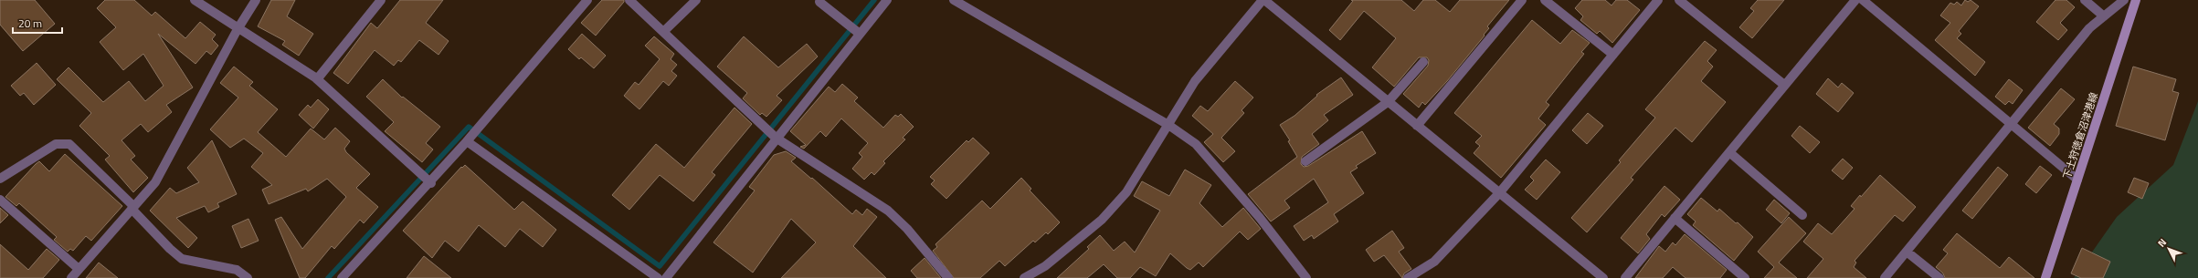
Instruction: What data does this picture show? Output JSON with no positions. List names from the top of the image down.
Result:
{
  "streets": {
    "main road": ["下土狩徳倉沼津港線"]
  },
  "scale_bar": "20 m",
  "north": "top left"
}
